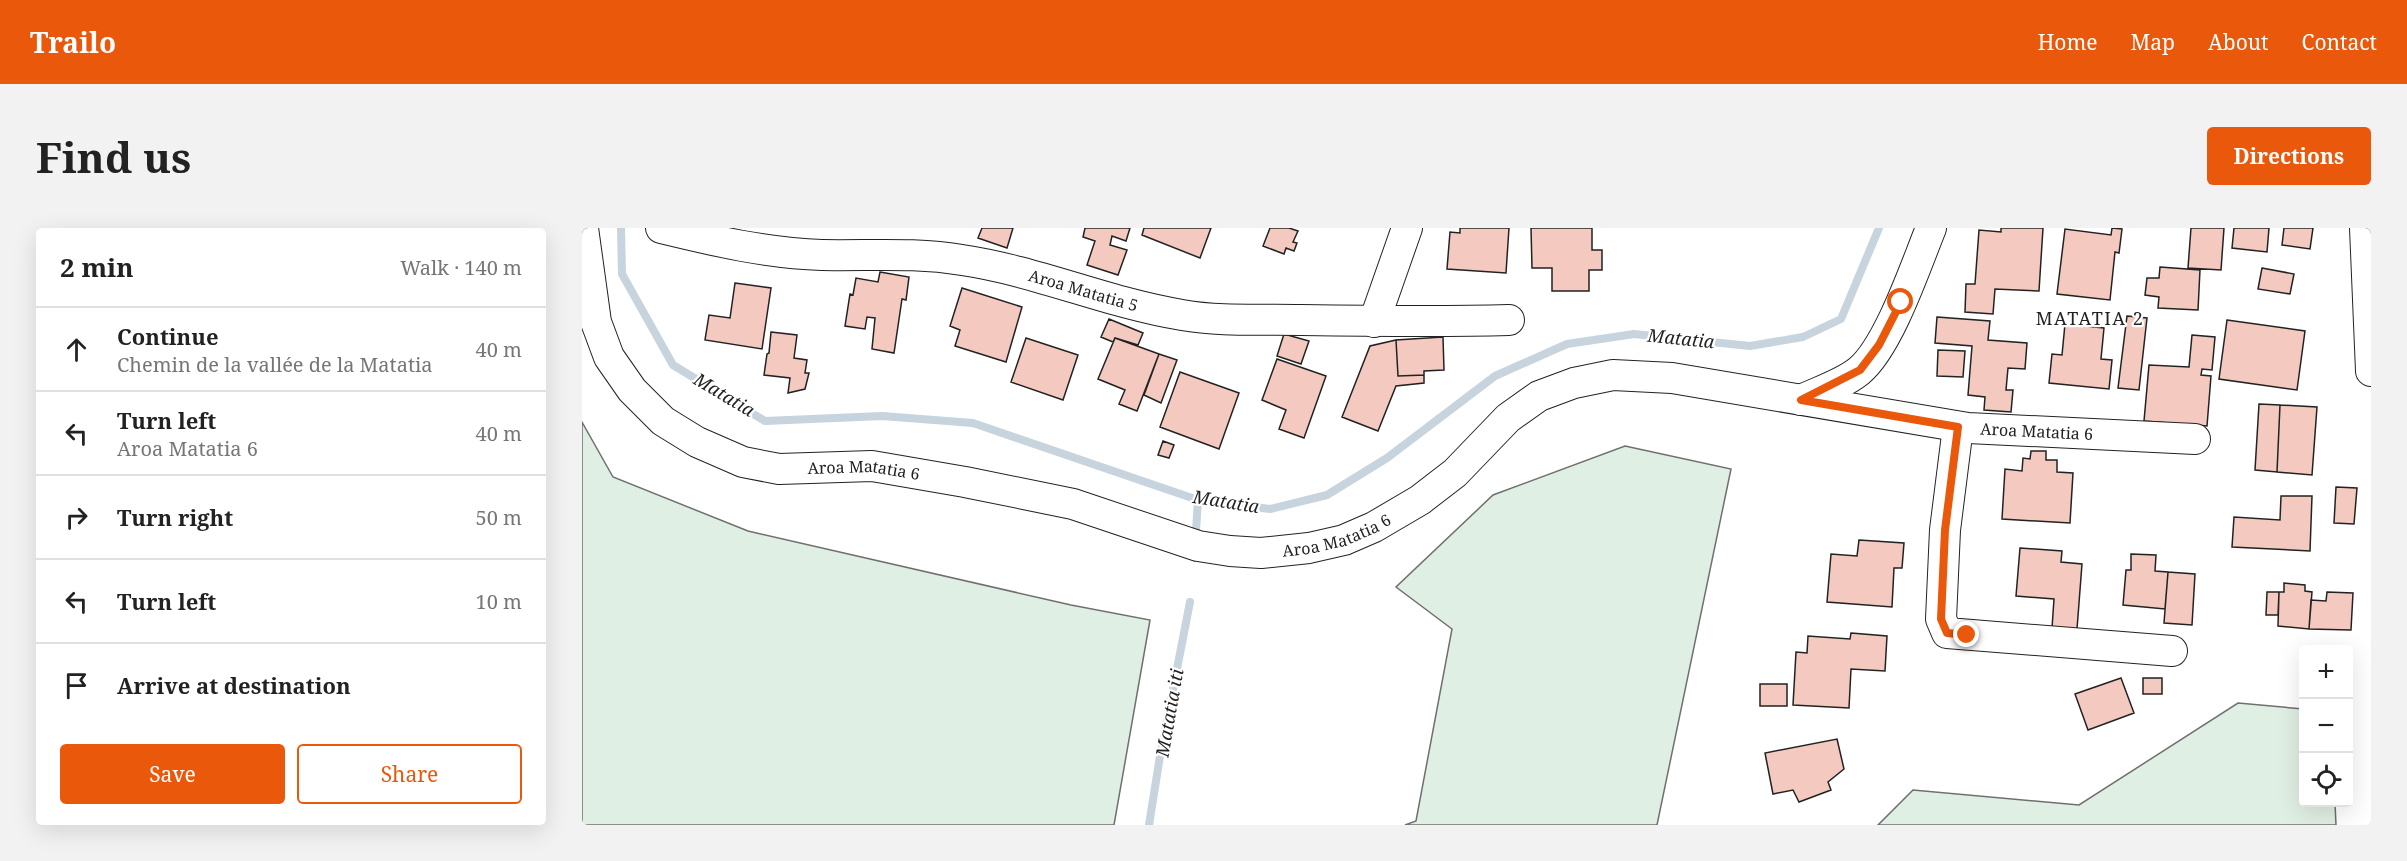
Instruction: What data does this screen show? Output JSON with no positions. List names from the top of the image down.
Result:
{
  "streets": {
    "street": ["Aroa Matatia 5", "Aroa Matatia 6"]
  },
  "districts": ["MATATIA 2"],
  "water": ["Matatia", "Matatia iti"],
  "page": {
    "header": "Trailo",
    "nav": [
      "Home",
      "Map",
      "About",
      "Contact"
    ],
    "buttons": [
      "Directions",
      ["Save", "Share"]
    ],
    "title": "Find us",
    "heading": ["2 min", "Walk · 140 m"],
    "list": [
      ["Continue", "Chemin de la vallée de la Matatia", "40 m"],
      ["Turn left", "Aroa Matatia 6", "40 m"],
      ["Turn right", "50 m"],
      ["Turn left", "10 m"],
      "Arrive at destination"
    ],
    "map_buttons": ["+", "−"]
  }
}
